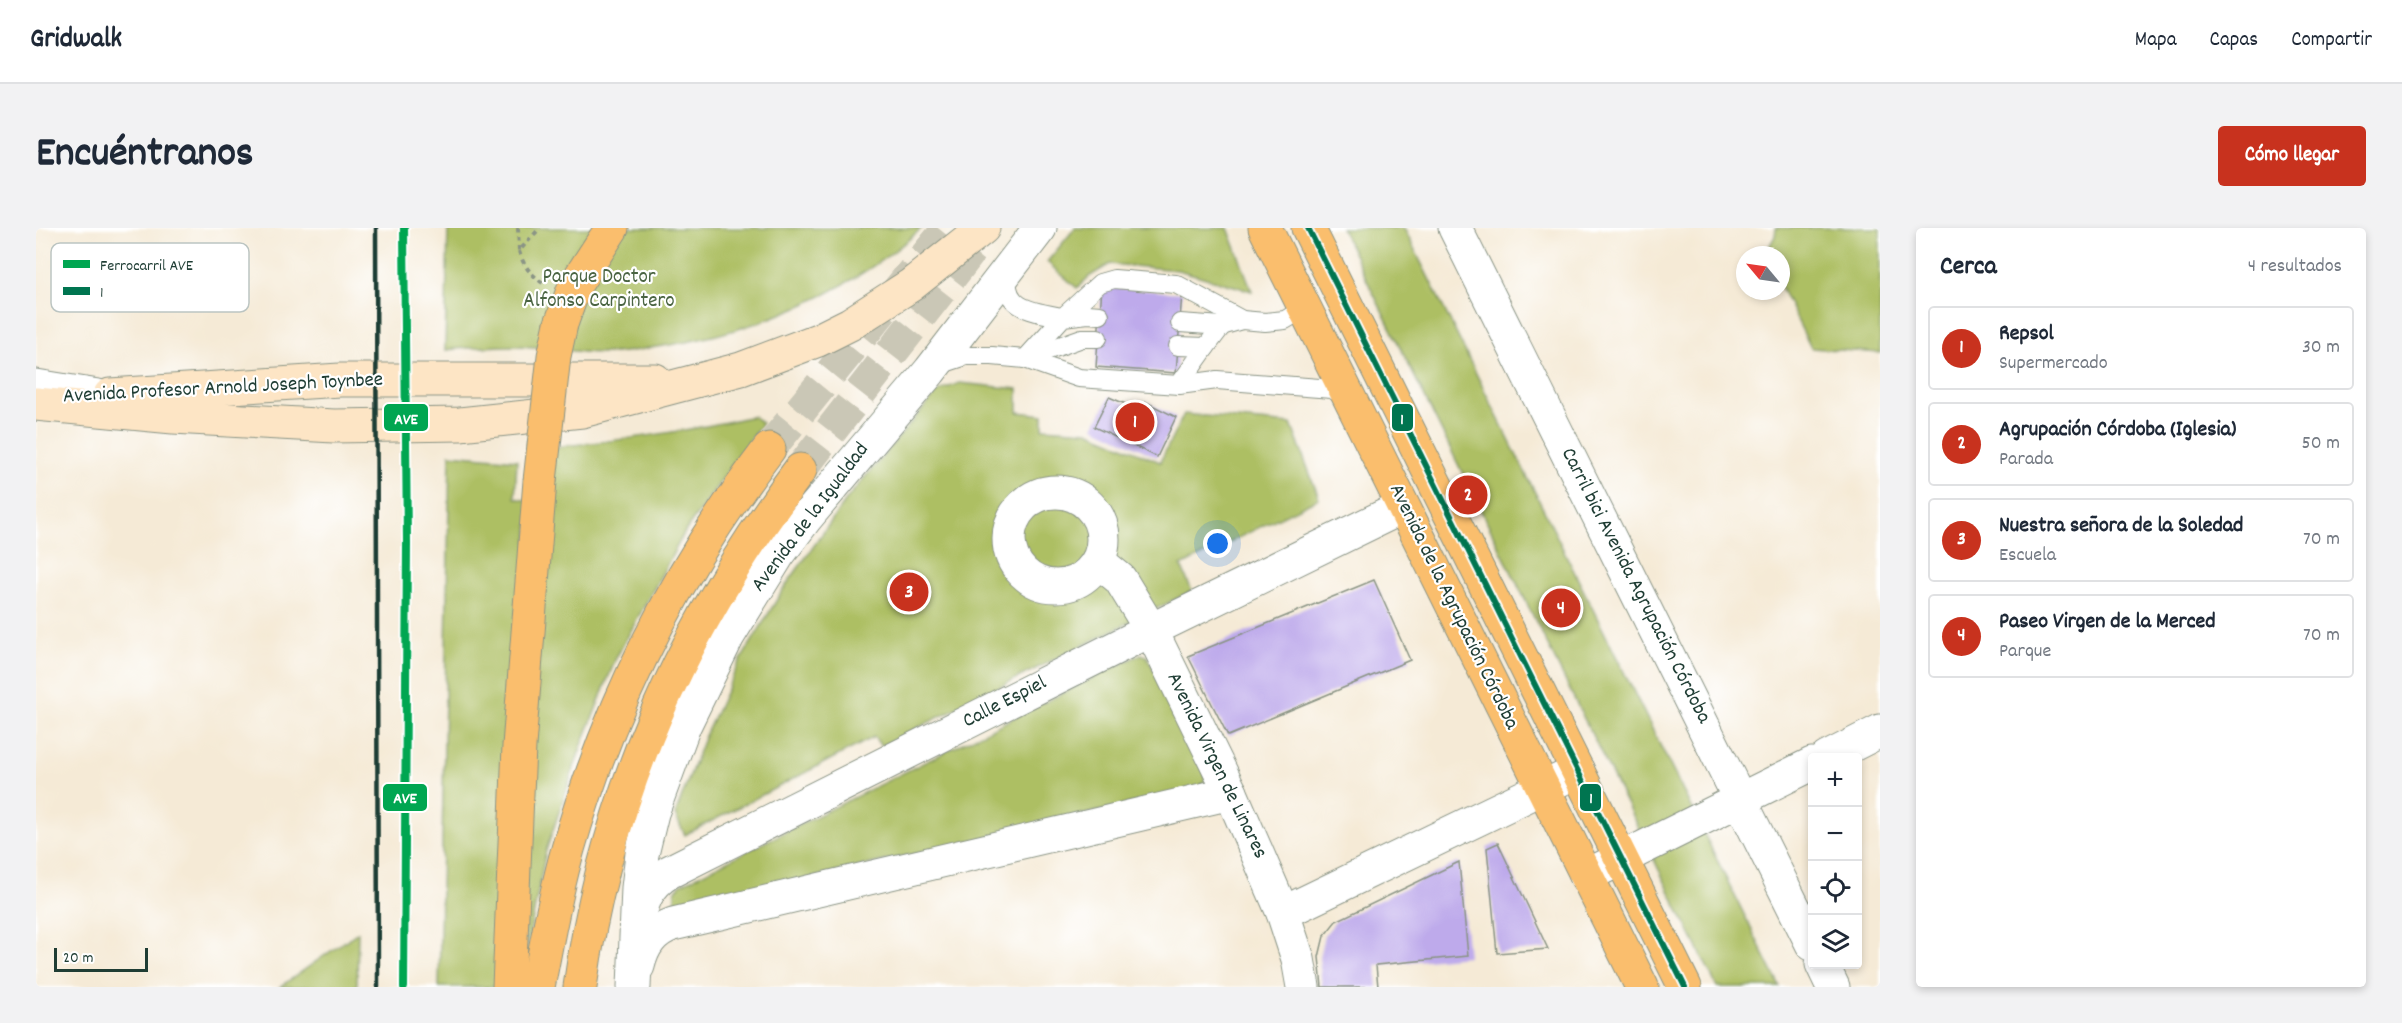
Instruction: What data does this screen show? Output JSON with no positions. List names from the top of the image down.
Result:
{
  "streets": {
    "main road": ["Avenida Profesor Arnold Joseph Toynbee", "Avenida de la Igualdad", "Avenida de la Agrupación Córdoba"],
    "street": ["Carril bici Avenida Agrupación Córdoba", "Calle Espiel", "Avenida Virgen de Linares"]
  },
  "crossings": [
    ["Avenida de la Igualdad", "Calle Espiel"],
    ["Avenida de la Agrupación Córdoba", "Calle Espiel"],
    ["Calle Espiel", "Avenida Virgen de Linares"]
  ],
  "parks": ["Parque Doctor Alfonso Carpintero"],
  "lines": ["rail line AVE", "transit line 1"],
  "legend": ["Ferrocarril AVE", "1"],
  "scale_bar": "20 m",
  "north": "top left",
  "page": {
    "header": "Gridwalk",
    "nav": ["Mapa", "Capas", "Compartir"],
    "title": "Encuéntranos",
    "buttons": "Cómo llegar",
    "heading": ["Cerca", "4 resultados"],
    "list": [
      {
        "mark": "1",
        "name": "Repsol",
        "note": "Supermercado",
        "value": "30 m"
      },
      {
        "mark": "2",
        "name": "Agrupación Córdoba (Iglesia)",
        "note": "Parada",
        "value": "50 m"
      },
      {
        "mark": "3",
        "name": "Nuestra señora de la Soledad",
        "note": "Escuela",
        "value": "70 m"
      },
      {
        "mark": "4",
        "name": "Paseo Virgen de la Merced",
        "note": "Parque",
        "value": "70 m"
      }
    ],
    "pins": [
      "1",
      "2",
      "3",
      "4"
    ],
    "map_buttons": ["+", "−"],
    "scale": "20 m"
  }
}
